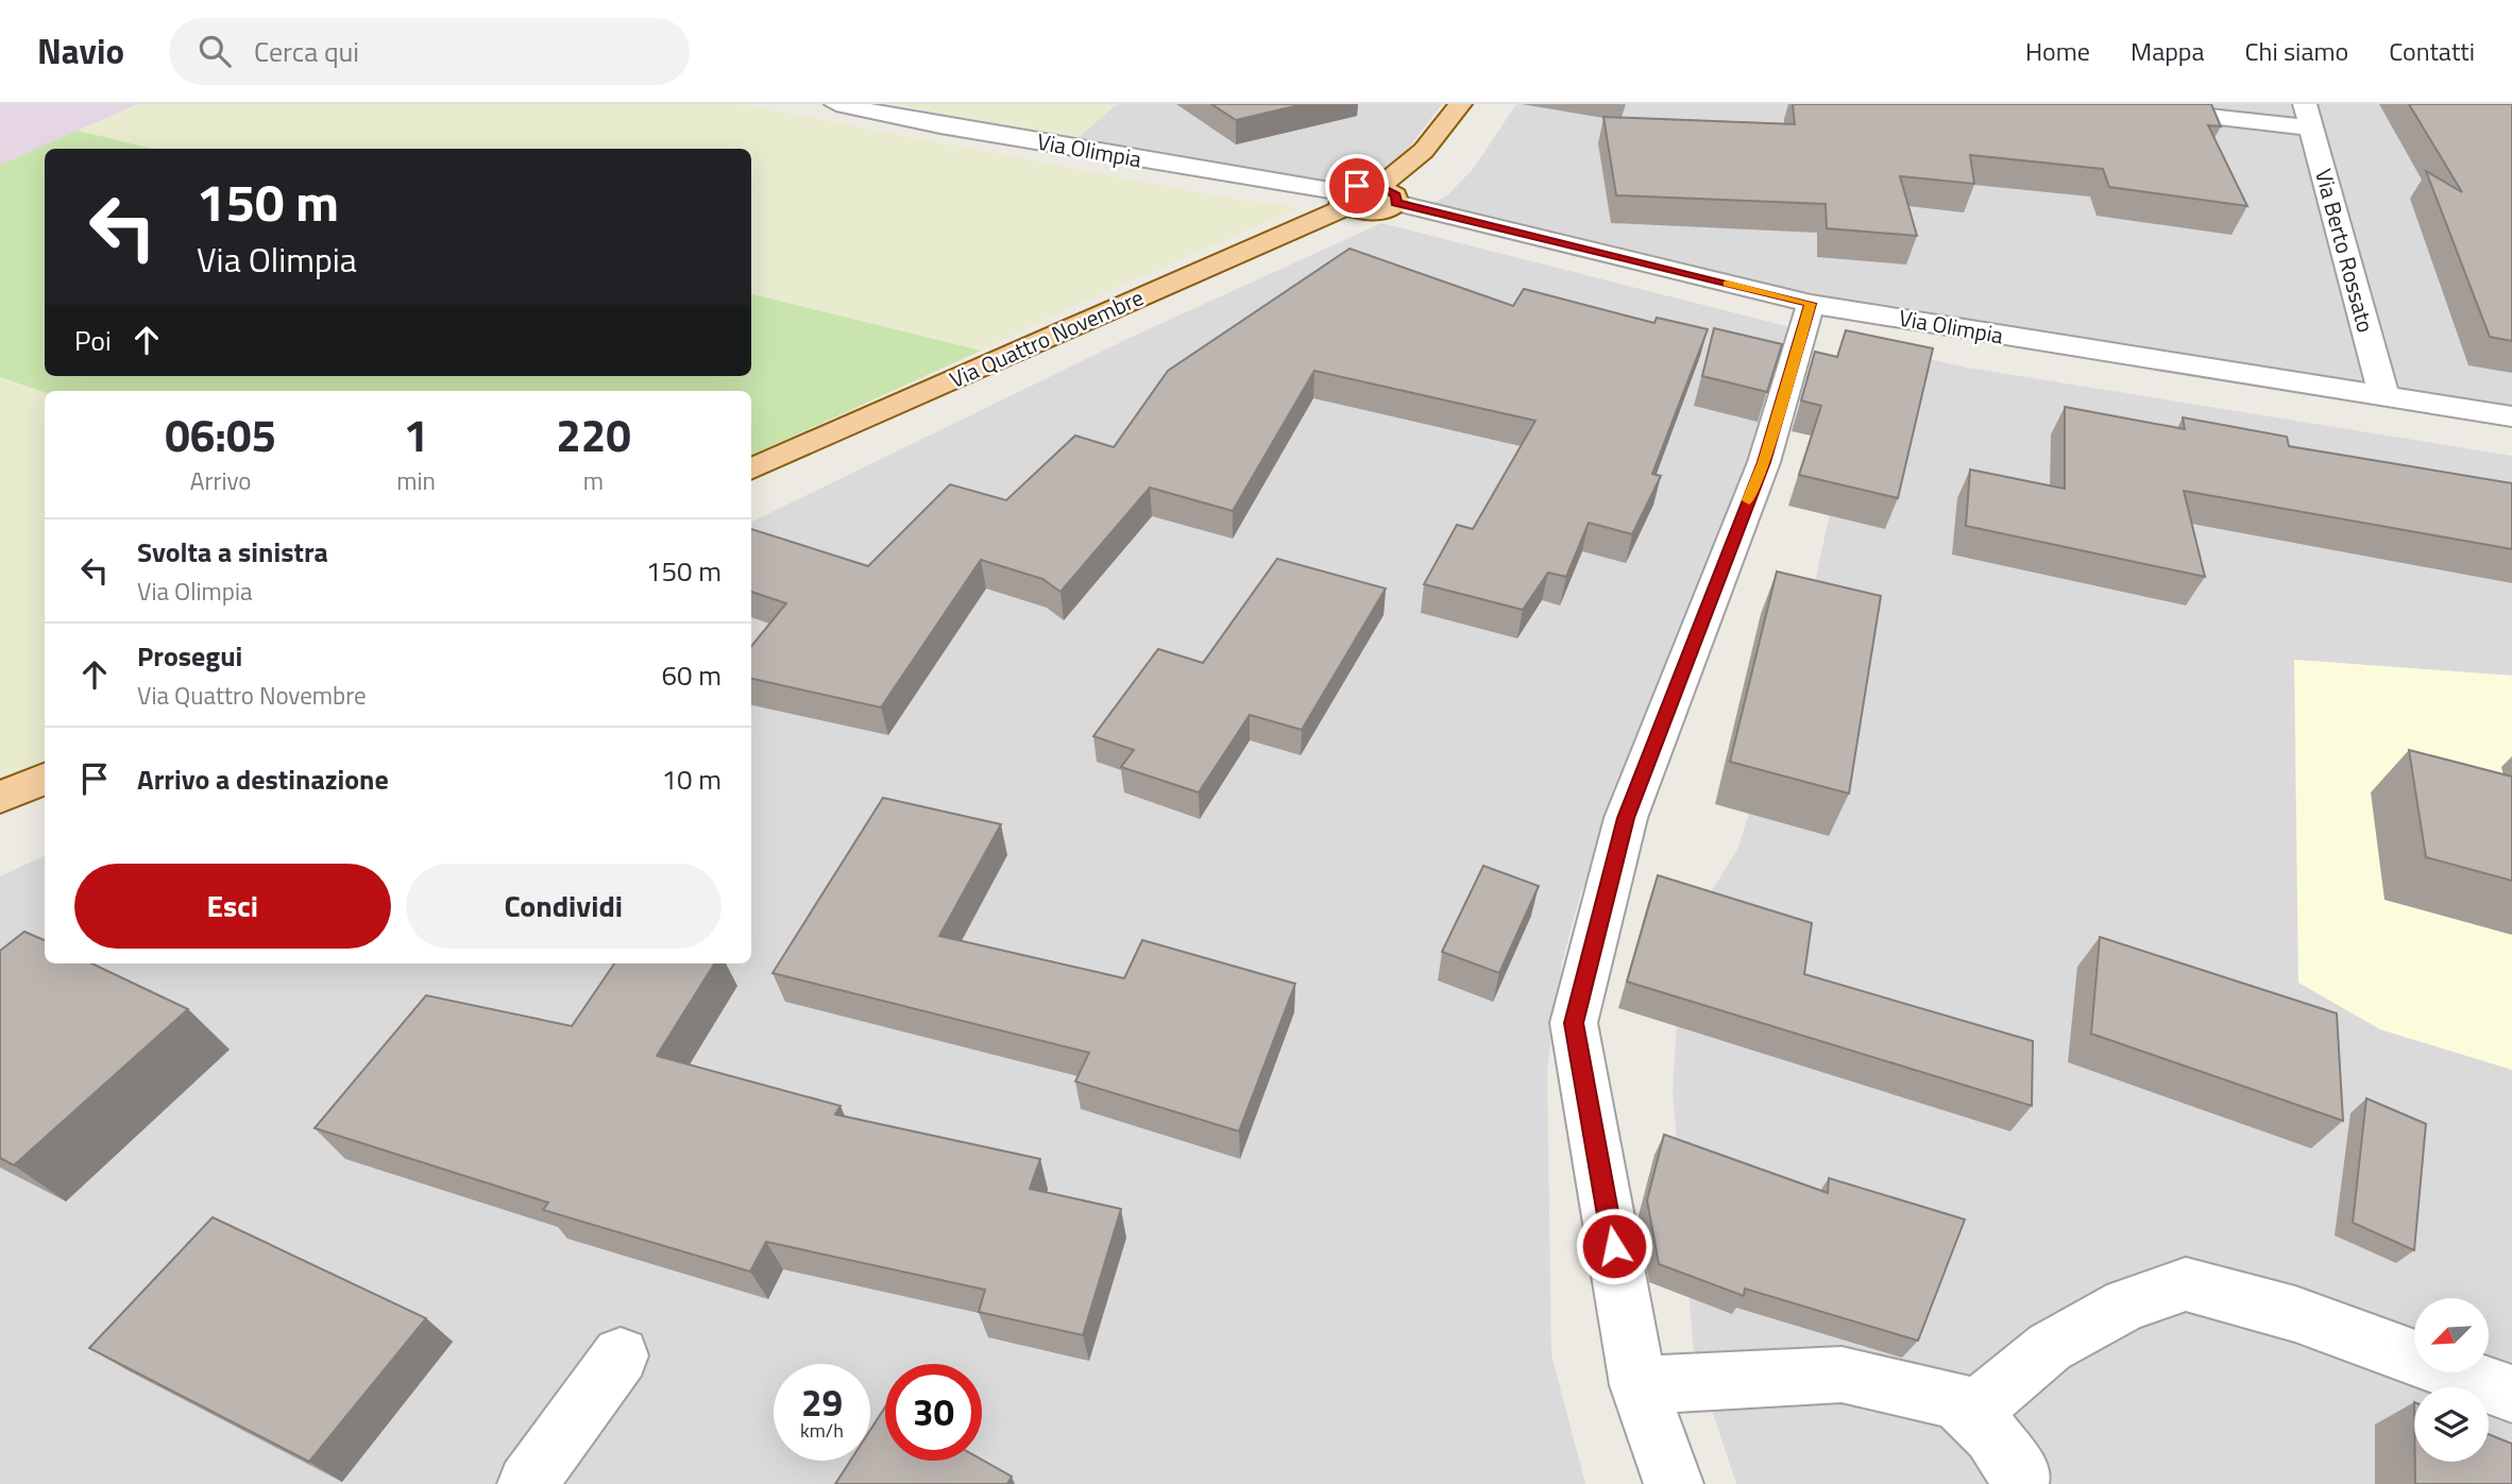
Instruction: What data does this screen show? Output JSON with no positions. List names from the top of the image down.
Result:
{
  "streets": {
    "main road": ["Via Quattro Novembre"],
    "street": ["Via Olimpia", "Via Berto Rossato"]
  },
  "crossings": [
    ["Via Olimpia", "Via Berto Rossato"],
    ["Via Olimpia", "Via Quattro Novembre"]
  ],
  "north": "bottom left",
  "page": {
    "header": "Navio",
    "search": "Cerca qui",
    "nav": [
      "Home",
      "Mappa",
      "Chi siamo",
      "Contatti"
    ],
    "turn": ["150 m", "Via Olimpia"],
    "then": "Poi",
    "eta": [
      "06:05",
      "Arrivo",
      "1",
      "min",
      "220",
      "m"
    ],
    "list": [
      {
        "name": "Svolta a sinistra",
        "note": "Via Olimpia",
        "value": "150 m"
      },
      {
        "name": "Prosegui",
        "note": "Via Quattro Novembre",
        "value": "60 m"
      },
      {
        "name": "Arrivo a destinazione",
        "value": "10 m"
      }
    ],
    "buttons": ["Esci", "Condividi"],
    "speed": "29 km/h",
    "limit": "30"
  }
}
